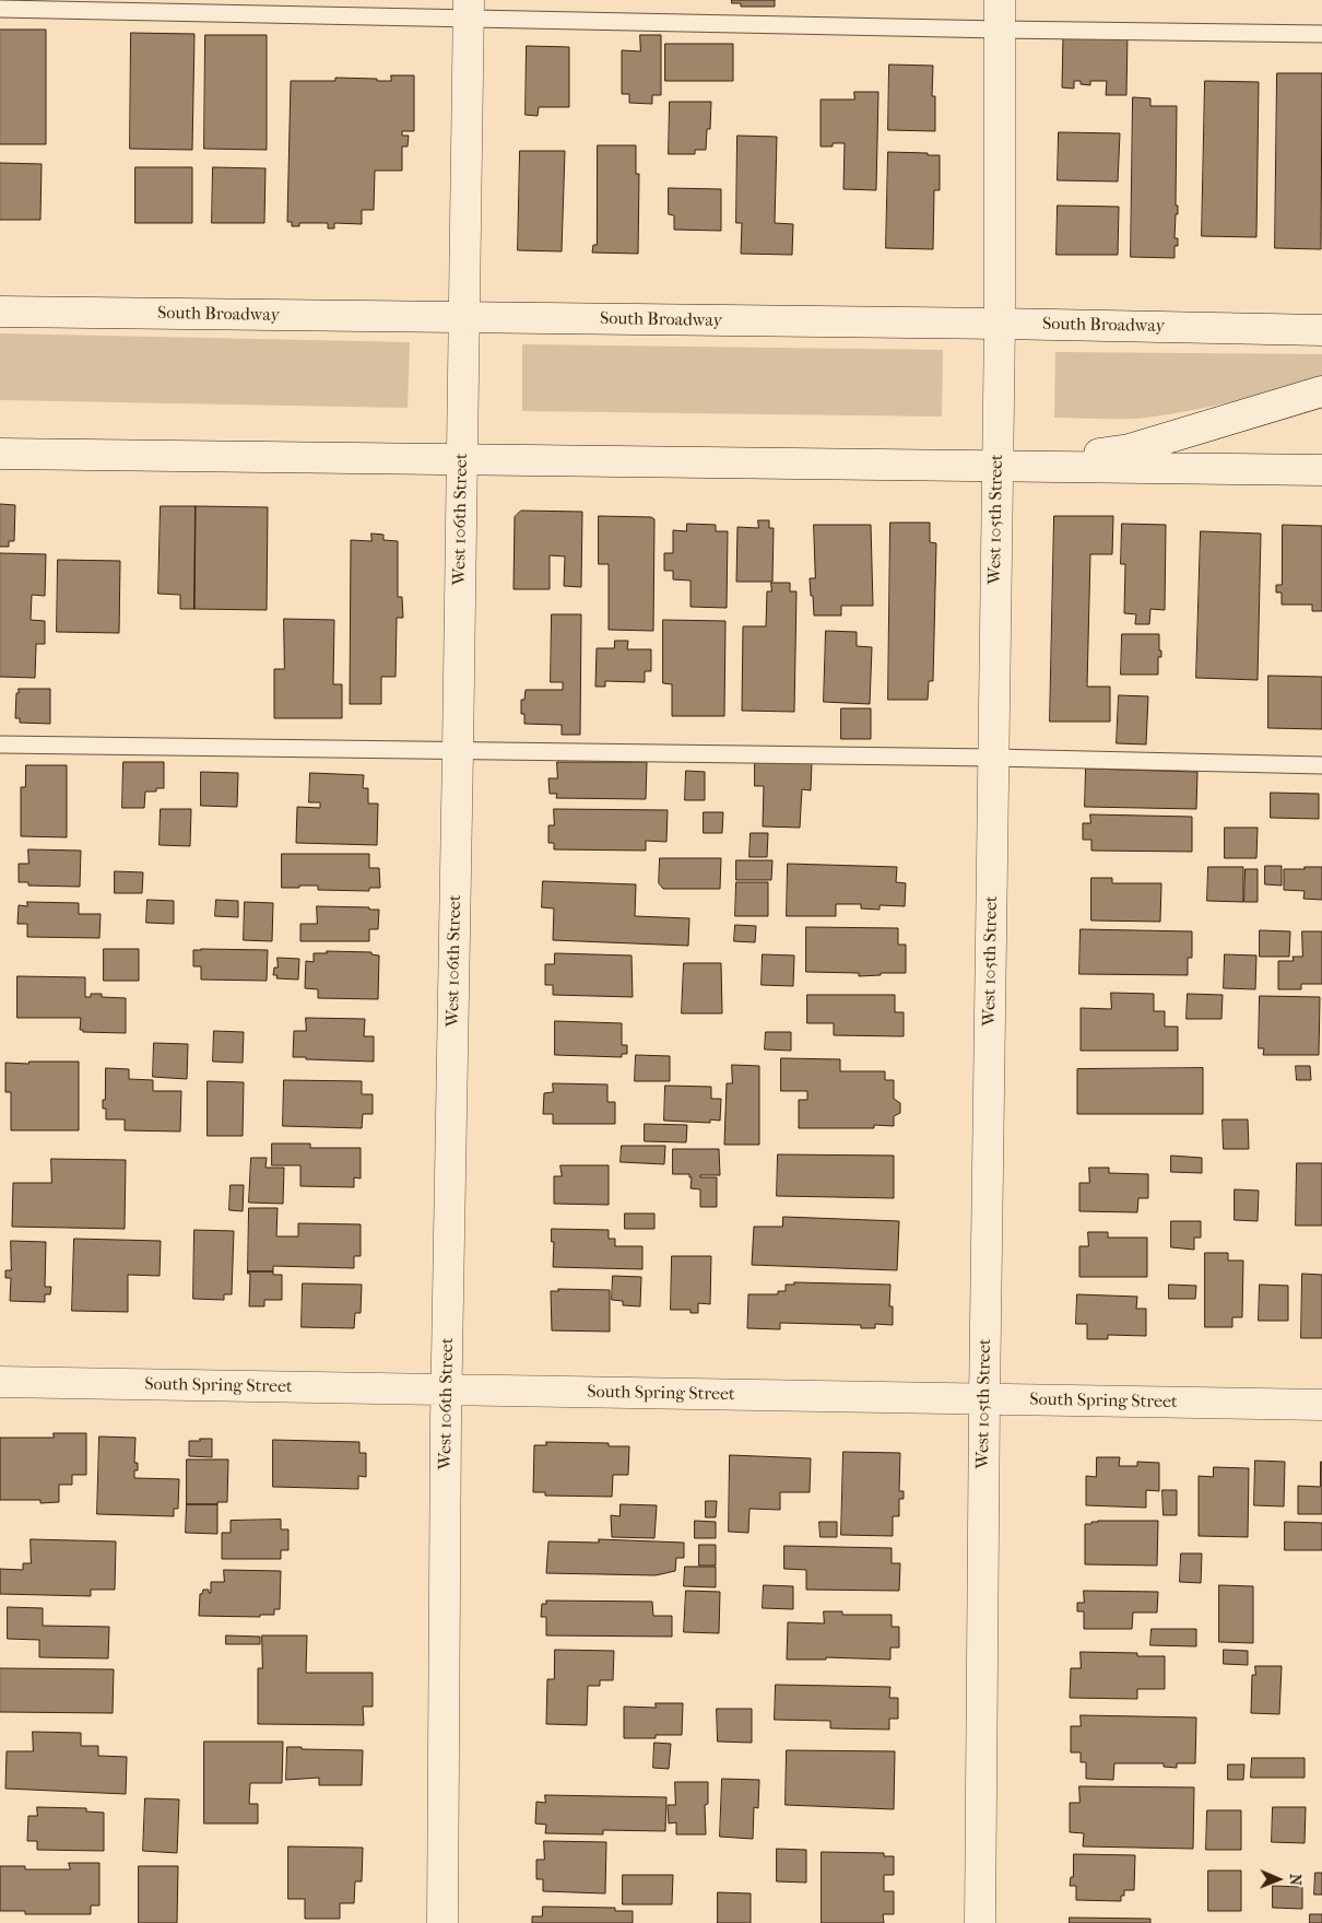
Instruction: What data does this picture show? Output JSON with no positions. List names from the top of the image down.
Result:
{
  "streets": {
    "street": [
      "South Broadway",
      "West 106th Street",
      "West 105th Street",
      "South Spring Street"
    ]
  },
  "crossings": [
    ["South Broadway", "West 106th Street"],
    ["South Broadway", "West 105th Street"],
    ["West 106th Street", "South Spring Street"],
    ["West 105th Street", "South Spring Street"]
  ],
  "north": "right"
}
